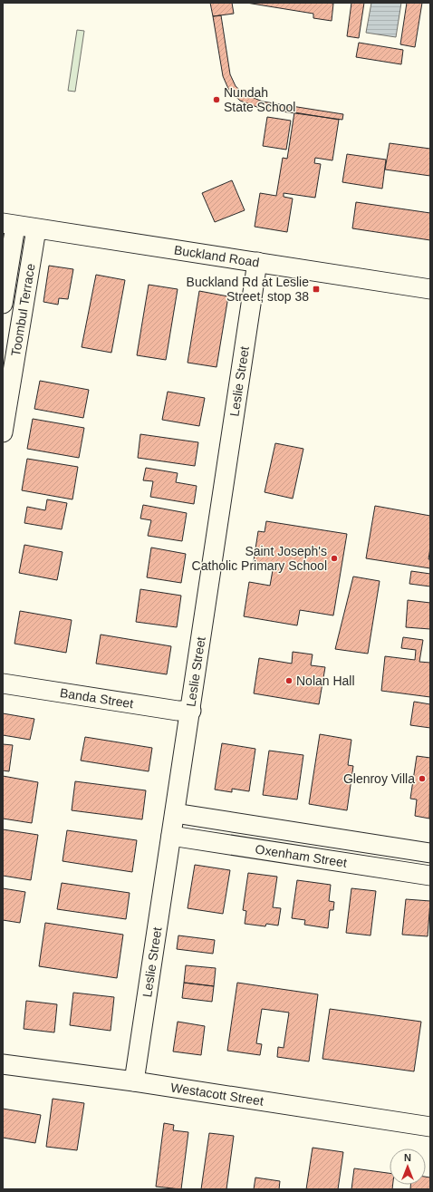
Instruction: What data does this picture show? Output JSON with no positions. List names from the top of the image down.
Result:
{
  "streets": {
    "street": [
      "Buckland Road",
      "Toombul Terrace",
      "Leslie Street",
      "Banda Street",
      "Oxenham Street",
      "Westacott Street"
    ]
  },
  "crossings": [
    ["Buckland Road", "Toombul Terrace"],
    ["Buckland Road", "Leslie Street"],
    ["Leslie Street", "Banda Street"],
    ["Leslie Street", "Oxenham Street"],
    ["Leslie Street", "Westacott Street"]
  ],
  "places": {
    "other": [
      "Nundah State School",
      "Saint Joseph's Catholic Primary School",
      "Nolan Hall",
      "Glenroy Villa"
    ],
    "transit": ["Buckland Rd at Leslie Street, stop 38"]
  },
  "north": "top"
}
